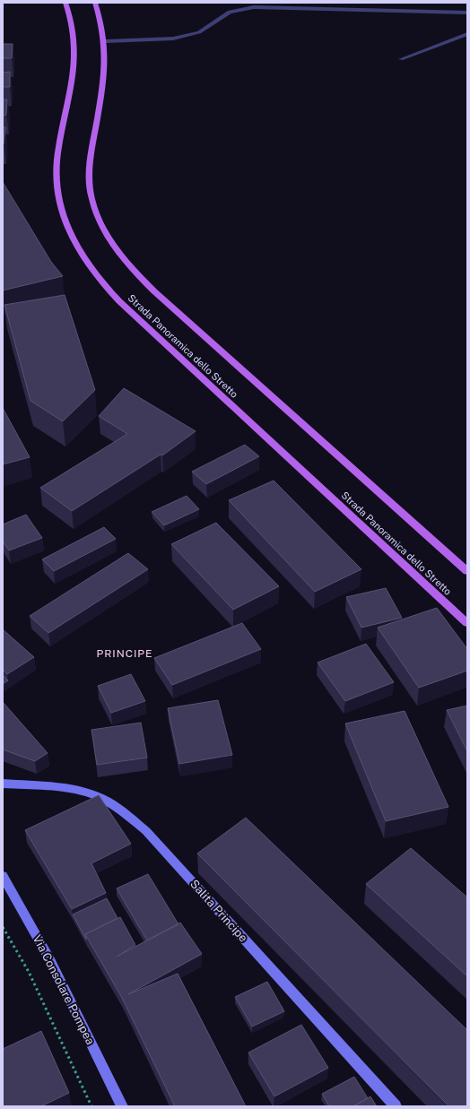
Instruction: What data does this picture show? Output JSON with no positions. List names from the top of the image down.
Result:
{
  "streets": {
    "main road": ["Strada Panoramica dello Stretto", "Salita Principe", "Via Consolare Pompea"]
  },
  "districts": ["PRINCIPE"]
}
